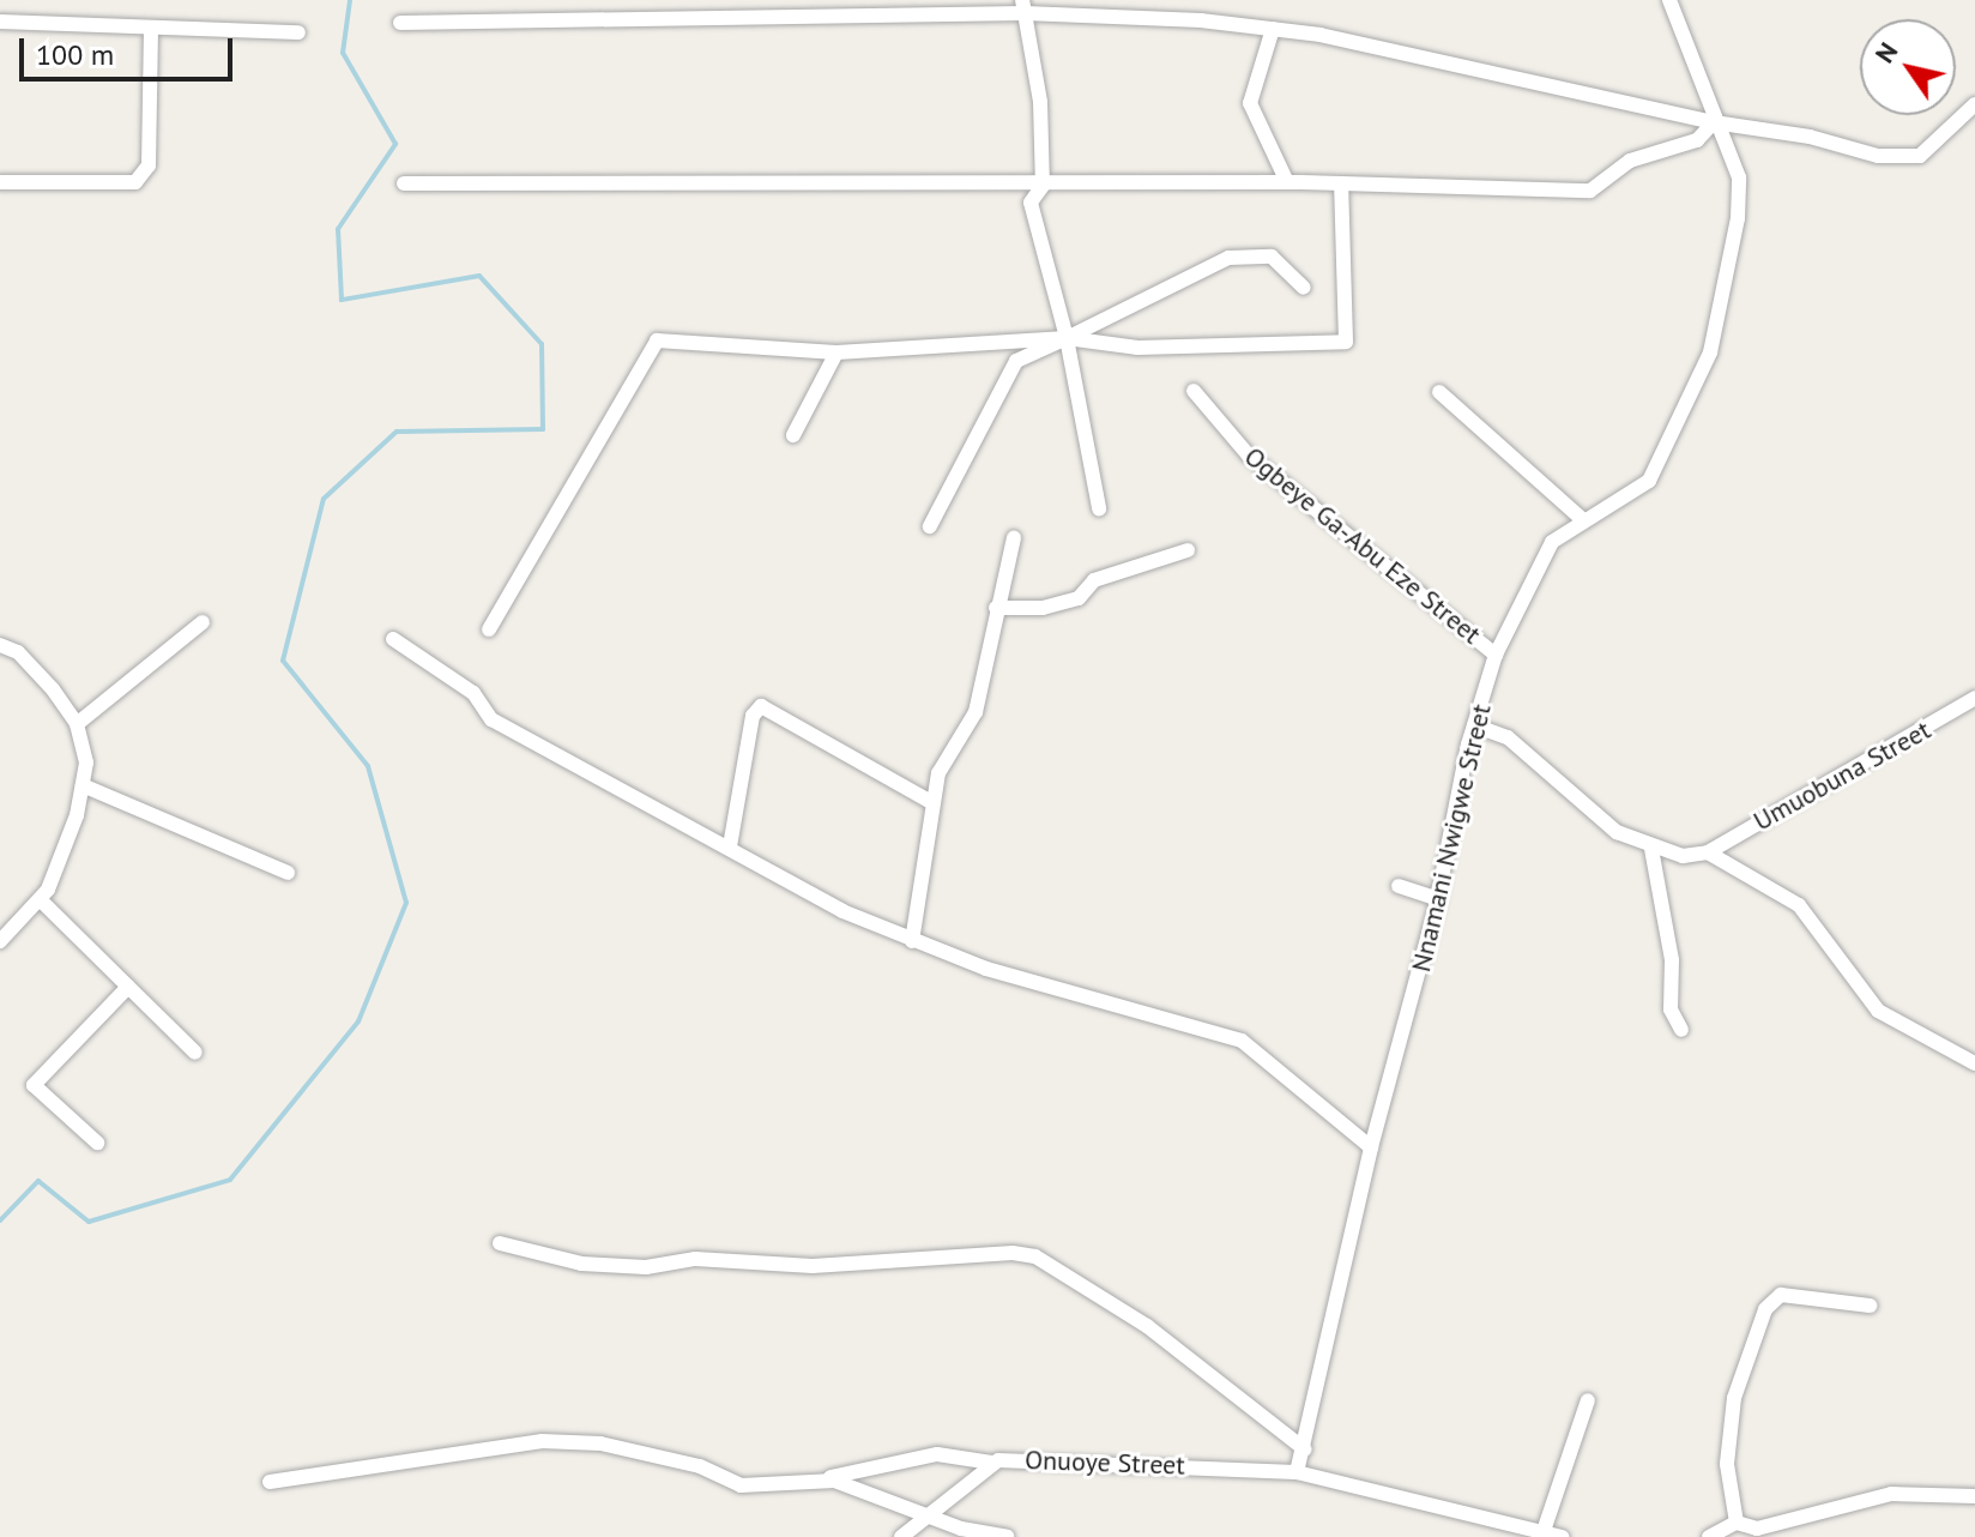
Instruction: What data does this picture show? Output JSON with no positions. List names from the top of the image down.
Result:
{
  "streets": {
    "street": [
      "Ogbeye Ga-Abu Eze Street",
      "Umuobuna Street",
      "Nnamani Nwigwe Street",
      "Onuoye Street"
    ]
  },
  "crossings": [
    ["Ogbeye Ga-Abu Eze Street", "Nnamani Nwigwe Street"],
    ["Nnamani Nwigwe Street", "Onuoye Street"]
  ],
  "scale_bar": "100 m",
  "north": "top left"
}
